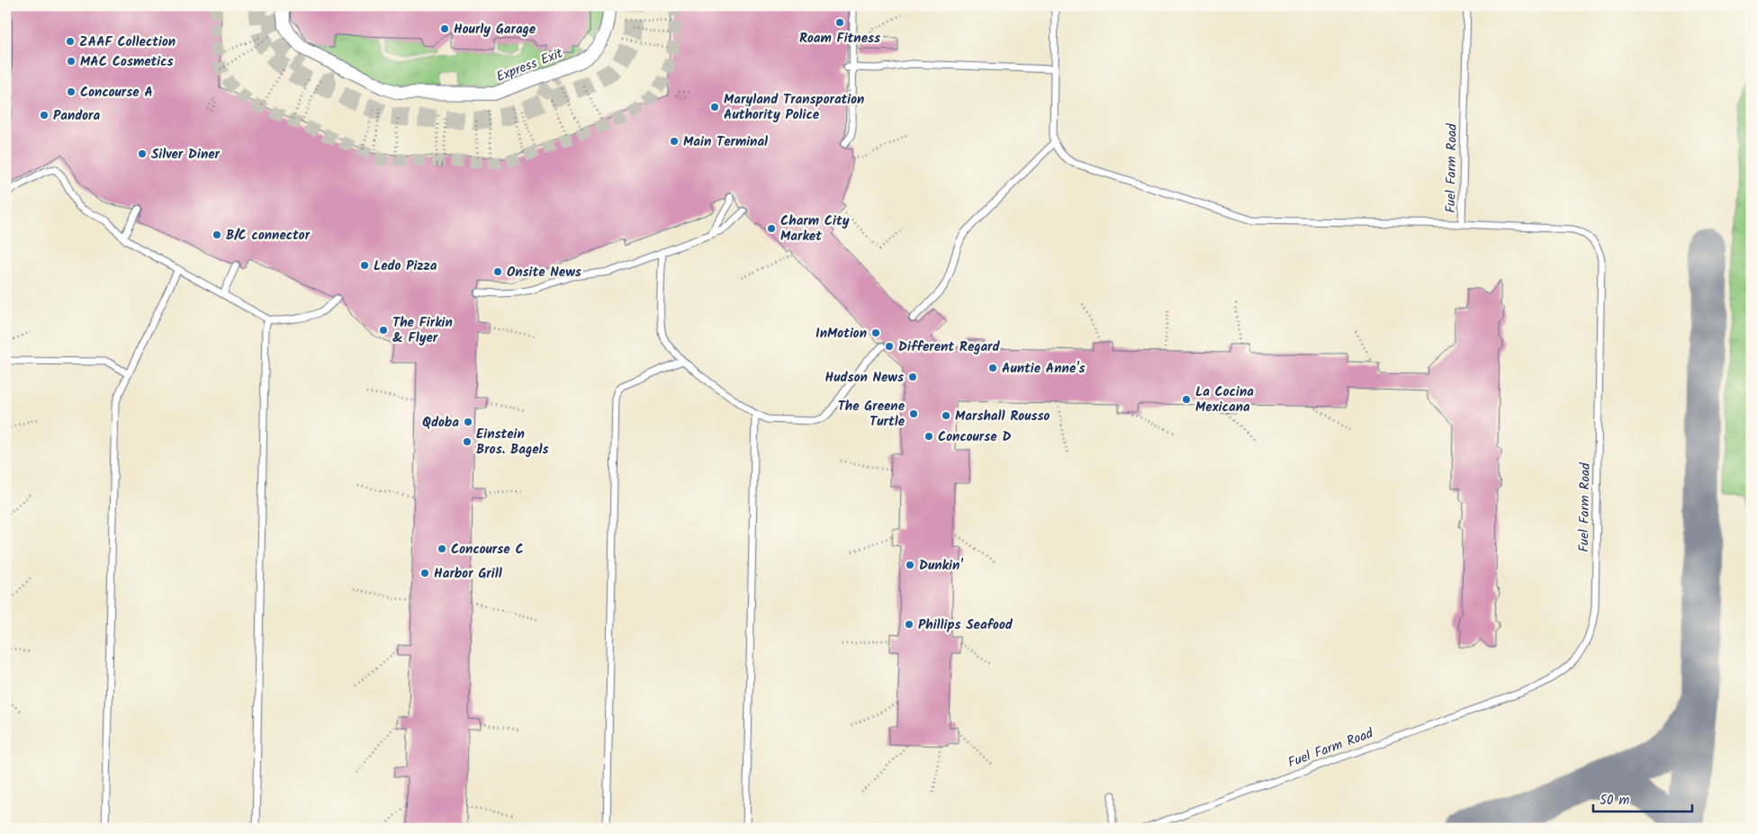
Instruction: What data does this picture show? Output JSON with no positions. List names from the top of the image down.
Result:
{
  "streets": {
    "street": ["Express Exit"],
    "lane": ["Fuel Farm Road"]
  },
  "places": [
    "Roam Fitness",
    "Hourly Garage",
    "ZAAF Collection",
    "MAC Cosmetics",
    "Concourse A",
    "Maryland Transporation Authority Police",
    "Pandora",
    "Main Terminal",
    "Silver Diner",
    "Charm City Market",
    "B/C connector",
    "Ledo Pizza",
    "Onsite News",
    "The Firkin & Flyer",
    "InMotion",
    "Different Regard",
    "Auntie Anne's",
    "Hudson News",
    "La Cocina Mexicana",
    "The Greene Turtle",
    "Marshall Rousso",
    "Qdoba",
    "Concourse D",
    "Einstein Bros. Bagels",
    "Concourse C",
    "Dunkin'",
    "Harbor Grill",
    "Phillips Seafood"
  ],
  "scale_bar": "50 m"
}
